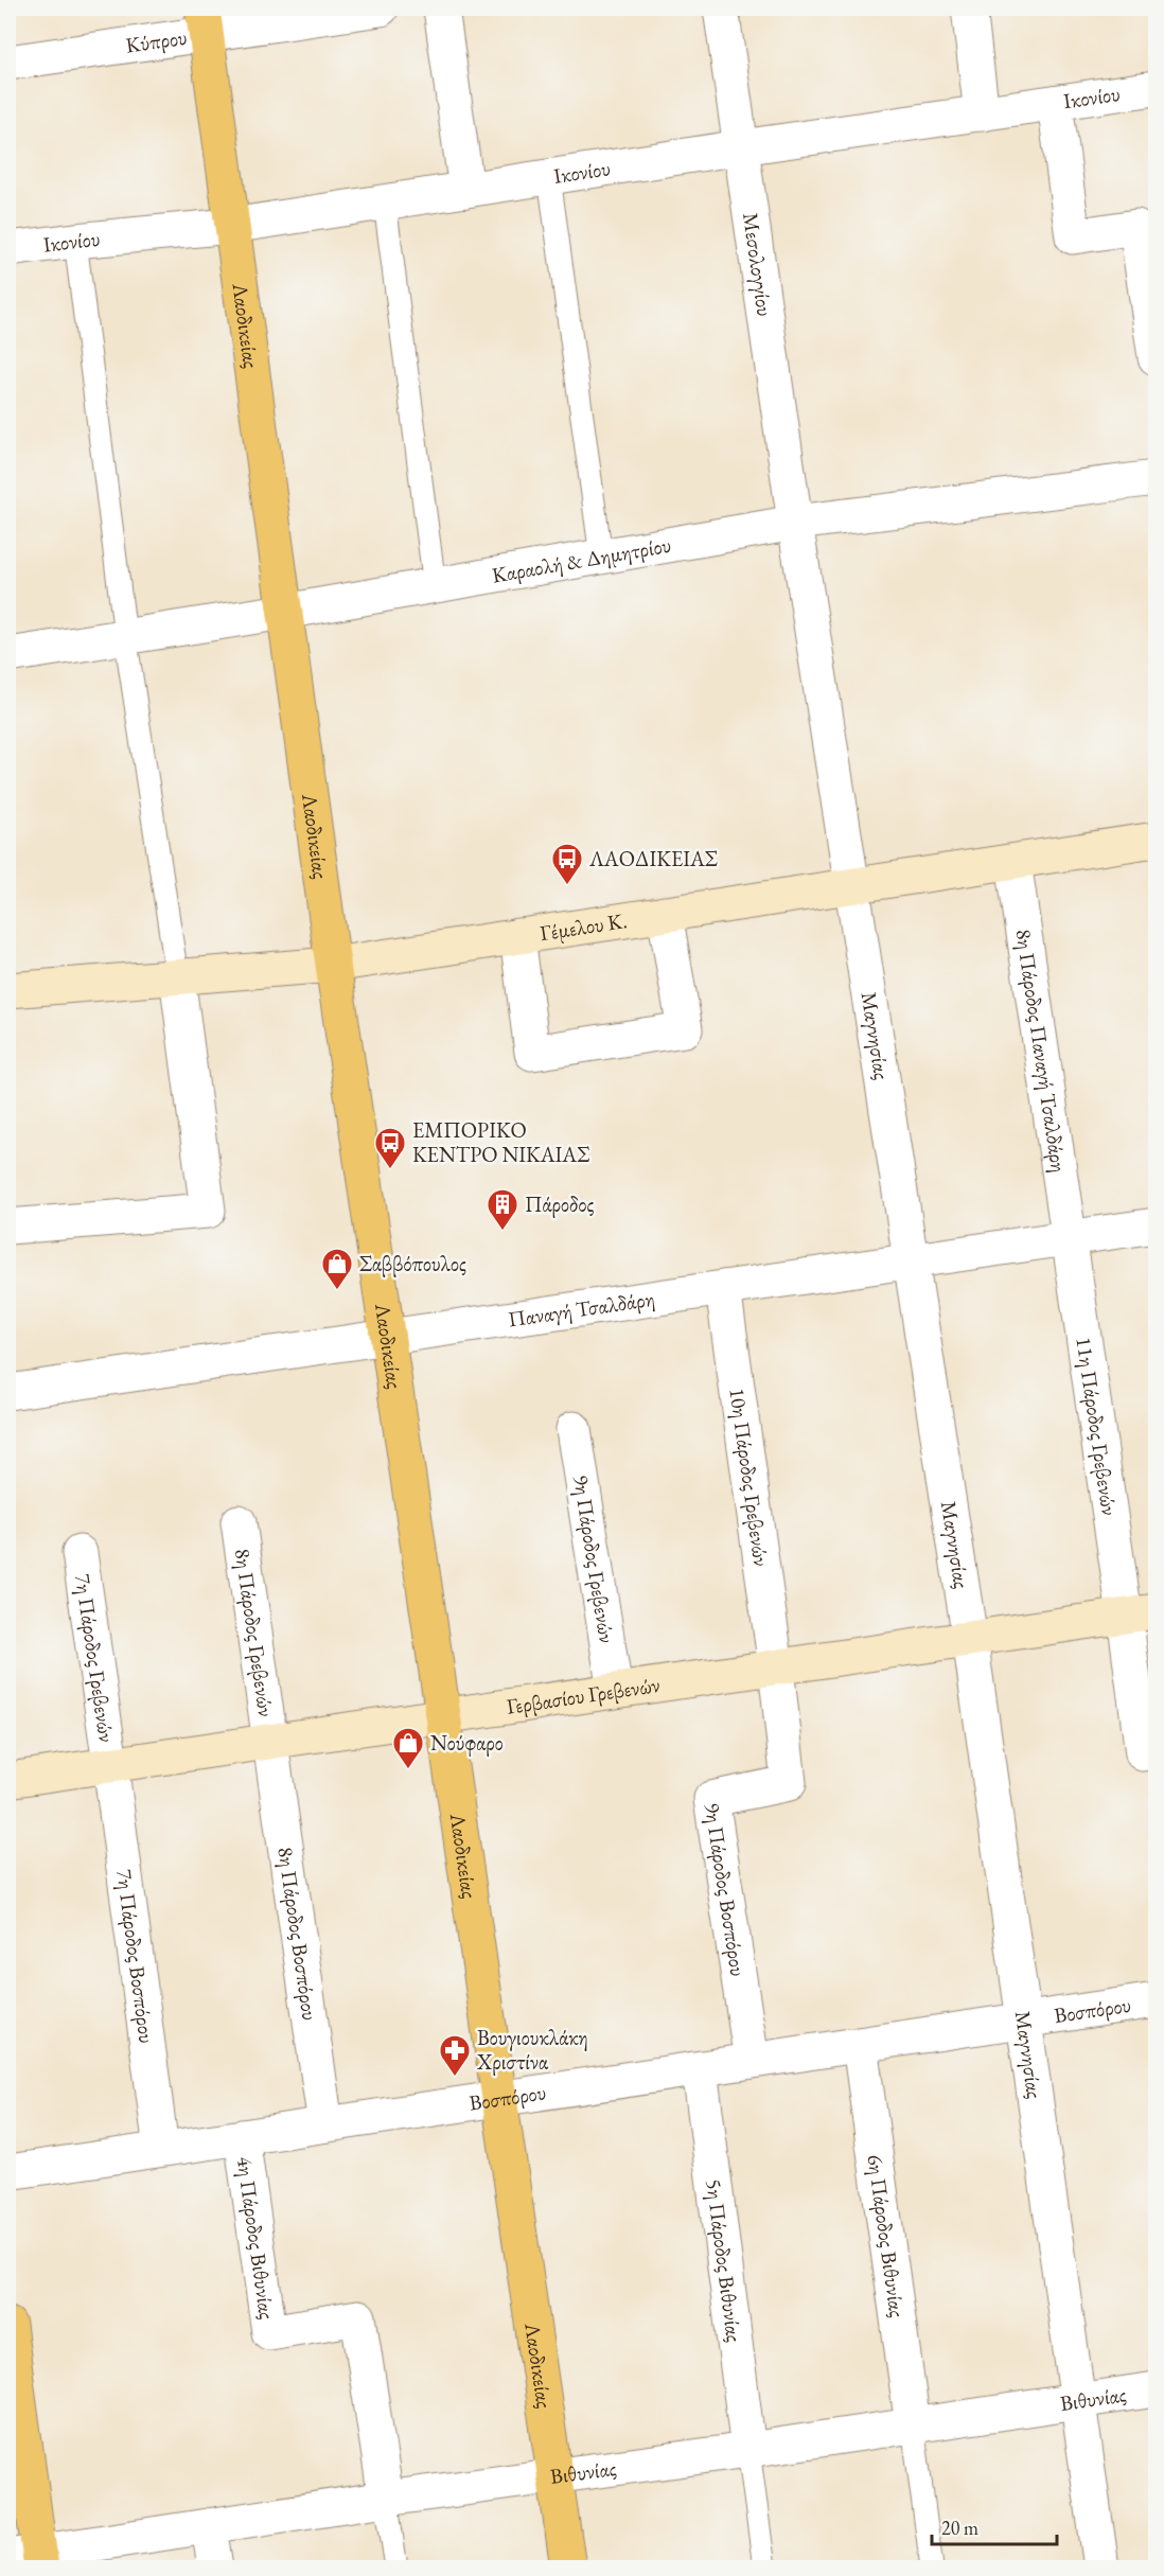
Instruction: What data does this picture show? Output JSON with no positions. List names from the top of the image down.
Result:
{
  "streets": {
    "main road": ["Λαοδικείας", "Γέμελου Κ.", "Γερβασίου Γρεβενών"],
    "street": [
      "Κύπρου",
      "Ικονίου",
      "Μεσολογγίου",
      "Καραολή & Δημητρίου",
      "Μαγνησίας",
      "8η Πάροδος Παναγή Τσαλδάρη",
      "Παναγή Τσαλδάρη",
      "11η Πάροδος Γρεβενών",
      "10η Πάροδος Γρεβενών",
      "9η Πάροδος Γρεβενών",
      "8η Πάροδος Γρεβενών",
      "7η Πάροδος Γρεβενών",
      "9η Πάροδος Βοσπόρου",
      "8η Πάροδος Βοσπόρου",
      "7η Πάροδος Βοσπόρου",
      "Βοσπόρου",
      "6η Πάροδος Βιθυνίας",
      "4η Πάροδος Βιθυνίας",
      "5η Πάροδος Βιθυνίας",
      "Βιθυνίας"
    ]
  },
  "crossings": [
    ["Κύπρου", "Λαοδικείας"],
    ["Ικονίου", "Μεσολογγίου"],
    ["Ικονίου", "Λαοδικείας"],
    ["Μεσολογγίου", "Καραολή & Δημητρίου"],
    ["Μεσολογγίου", "Μαγνησίας"],
    ["Λαοδικείας", "Καραολή & Δημητρίου"],
    ["Λαοδικείας", "Γέμελου Κ."],
    ["Λαοδικείας", "Παναγή Τσαλδάρη"],
    ["Λαοδικείας", "Γερβασίου Γρεβενών"],
    ["Λαοδικείας", "Βοσπόρου"],
    ["Λαοδικείας", "Βιθυνίας"],
    ["Καραολή & Δημητρίου", "Μαγνησίας"],
    ["Γέμελου Κ.", "Μαγνησίας"],
    ["Γέμελου Κ.", "8η Πάροδος Παναγή Τσαλδάρη"],
    ["Μαγνησίας", "Παναγή Τσαλδάρη"],
    ["Μαγνησίας", "Γερβασίου Γρεβενών"],
    ["Μαγνησίας", "Βοσπόρου"],
    ["Μαγνησίας", "Βιθυνίας"],
    ["8η Πάροδος Παναγή Τσαλδάρη", "Παναγή Τσαλδάρη"],
    ["8η Πάροδος Παναγή Τσαλδάρη", "11η Πάροδος Γρεβενών"],
    ["Παναγή Τσαλδάρη", "11η Πάροδος Γρεβενών"],
    ["Παναγή Τσαλδάρη", "10η Πάροδος Γρεβενών"],
    ["11η Πάροδος Γρεβενών", "Γερβασίου Γρεβενών"],
    ["10η Πάροδος Γρεβενών", "Γερβασίου Γρεβενών"],
    ["10η Πάροδος Γρεβενών", "9η Πάροδος Βοσπόρου"],
    ["9η Πάροδος Γρεβενών", "Γερβασίου Γρεβενών"],
    ["8η Πάροδος Γρεβενών", "Γερβασίου Γρεβενών"],
    ["8η Πάροδος Γρεβενών", "8η Πάροδος Βοσπόρου"],
    ["7η Πάροδος Γρεβενών", "Γερβασίου Γρεβενών"],
    ["7η Πάροδος Γρεβενών", "7η Πάροδος Βοσπόρου"],
    ["Γερβασίου Γρεβενών", "9η Πάροδος Βοσπόρου"],
    ["Γερβασίου Γρεβενών", "8η Πάροδος Βοσπόρου"],
    ["Γερβασίου Γρεβενών", "7η Πάροδος Βοσπόρου"],
    ["9η Πάροδος Βοσπόρου", "Βοσπόρου"],
    ["8η Πάροδος Βοσπόρου", "Βοσπόρου"],
    ["7η Πάροδος Βοσπόρου", "Βοσπόρου"],
    ["Βοσπόρου", "6η Πάροδος Βιθυνίας"],
    ["Βοσπόρου", "4η Πάροδος Βιθυνίας"],
    ["Βοσπόρου", "5η Πάροδος Βιθυνίας"],
    ["6η Πάροδος Βιθυνίας", "Βιθυνίας"],
    ["4η Πάροδος Βιθυνίας", "Βιθυνίας"],
    ["5η Πάροδος Βιθυνίας", "Βιθυνίας"]
  ],
  "places": {
    "bus stop": ["ΛΑΟΔΙΚΕΙΑΣ", "ΕΜΠΟΡΙΚΟ ΚΕΝΤΡΟ ΝΙΚΑΙΑΣ"],
    "building": ["Πάροδος"],
    "shop": ["Σαββόπουλος", "Νούφαρο"],
    "pharmacy": ["Βουγιουκλάκη Χριστίνα"]
  },
  "scale_bar": "20 m"
}
